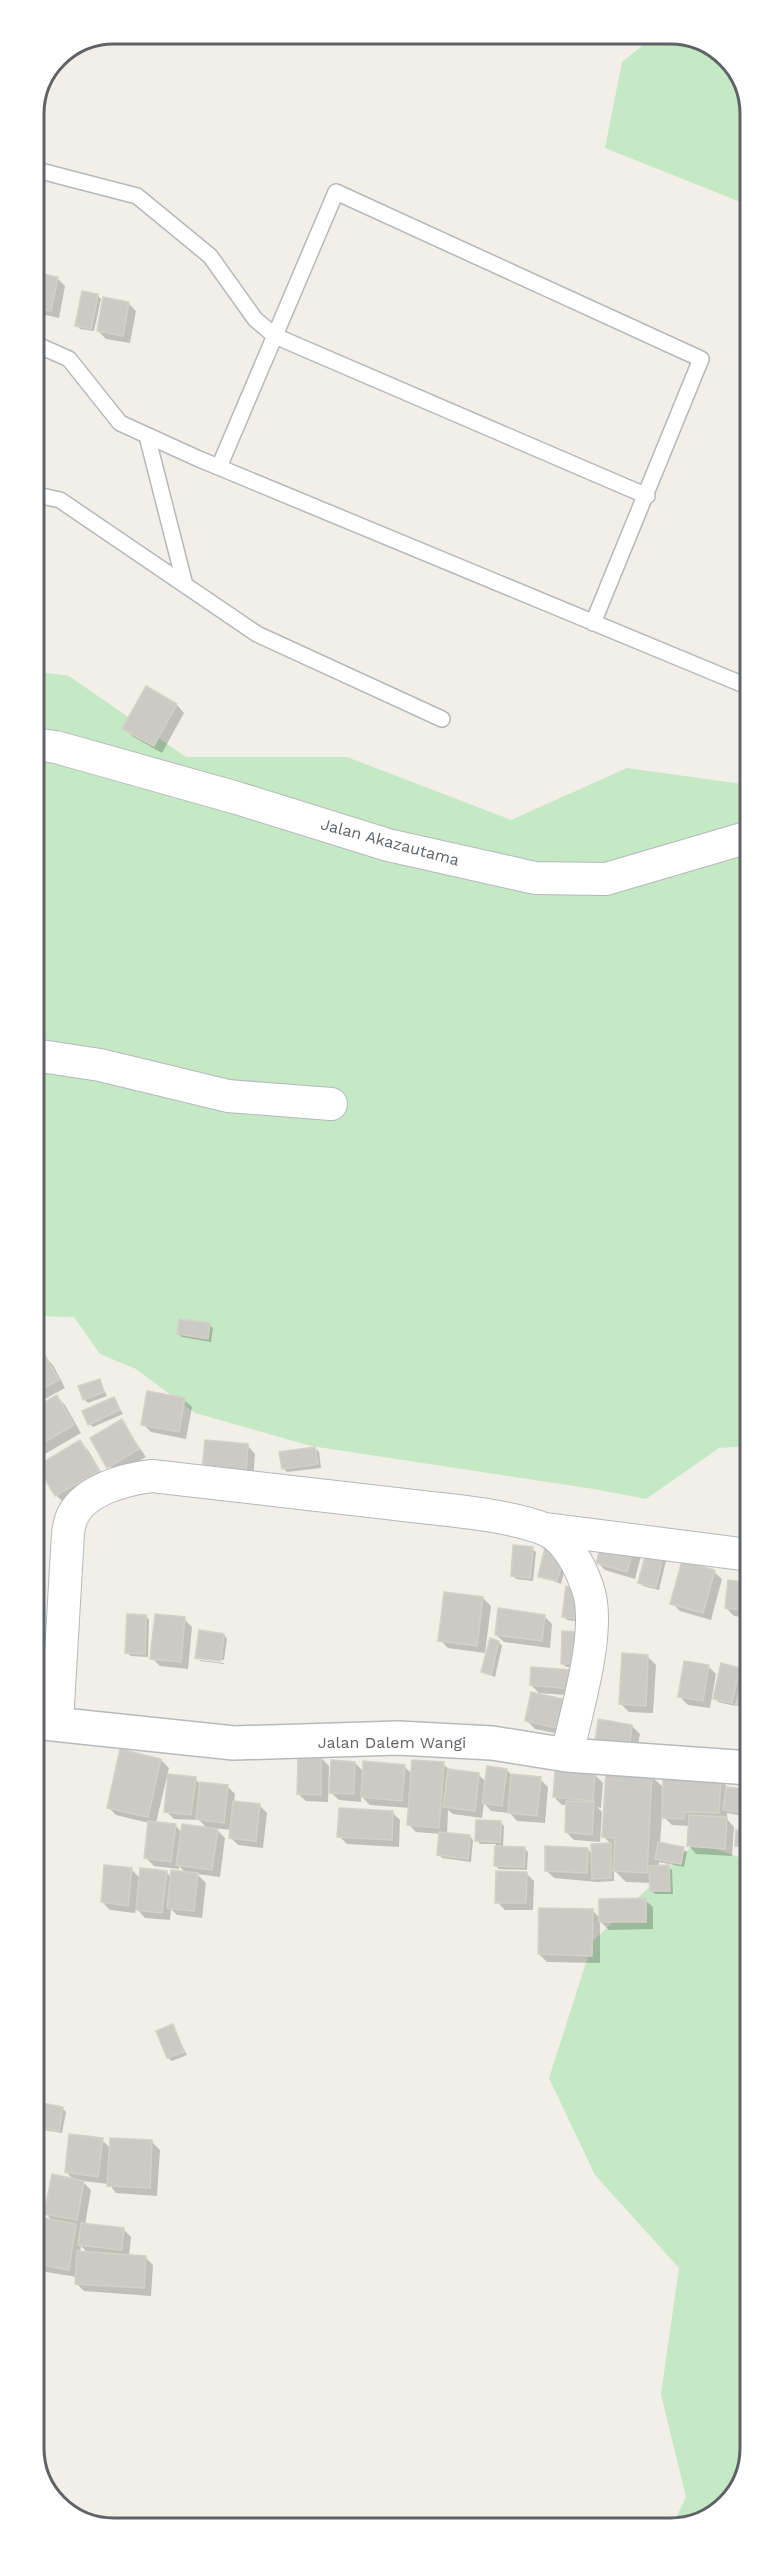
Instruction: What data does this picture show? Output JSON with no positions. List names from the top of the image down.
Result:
{
  "streets": {
    "street": ["Jalan Akazautama", "Jalan Dalem Wangi"]
  }
}
